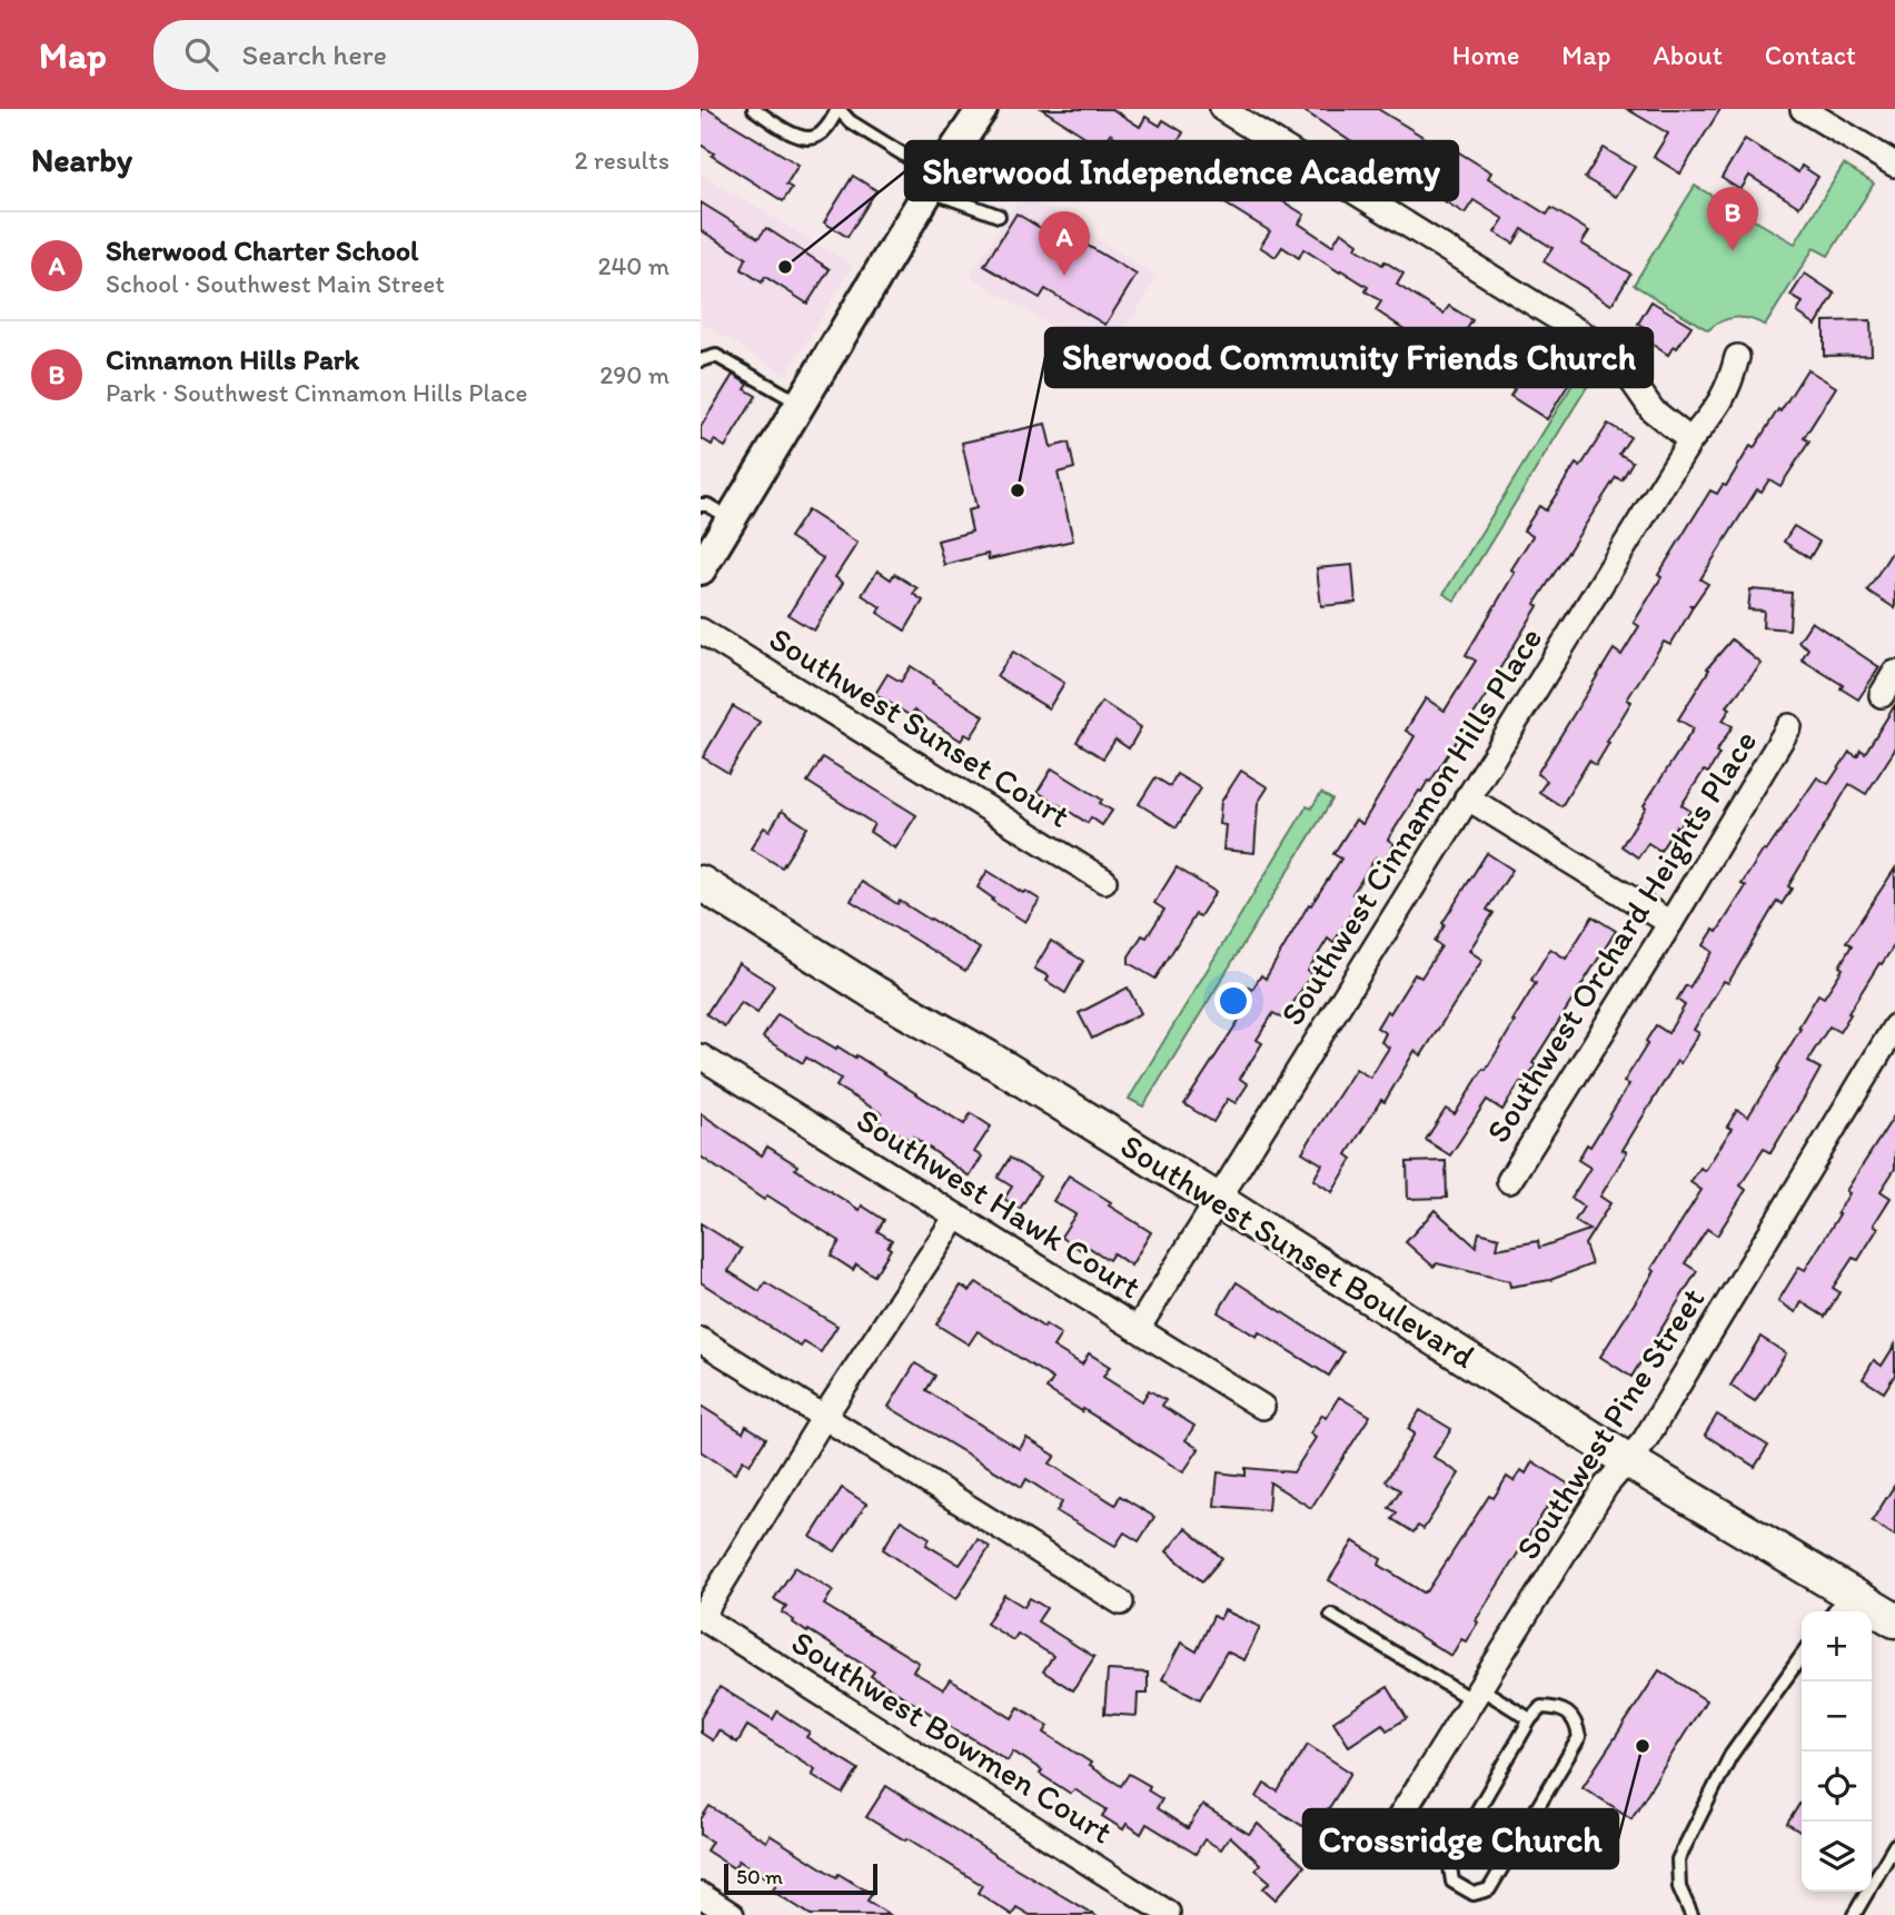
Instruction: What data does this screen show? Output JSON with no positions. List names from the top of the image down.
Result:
{
  "streets": {
    "main road": ["Southwest Sunset Boulevard"],
    "street": [
      "Southwest Sunset Court",
      "Southwest Cinnamon Hills Place",
      "Southwest Orchard Heights Place",
      "Southwest Hawk Court",
      "Southwest Pine Street",
      "Southwest Bowmen Court"
    ]
  },
  "crossings": [
    ["Southwest Cinnamon Hills Place", "Southwest Hawk Court"],
    ["Southwest Cinnamon Hills Place", "Southwest Sunset Boulevard"],
    ["Southwest Sunset Boulevard", "Southwest Pine Street"]
  ],
  "places": ["Sherwood Independence Academy", "Sherwood Community Friends Church", "Crossridge Church"],
  "scale_bar": "50 m",
  "page": {
    "header": "Map",
    "search": "Search here",
    "nav": [
      "Home",
      "Map",
      "About",
      "Contact"
    ],
    "heading": ["Nearby", "2 results"],
    "pins": ["B", "A"],
    "list": [
      {
        "mark": "A",
        "name": "Sherwood Charter School",
        "note": "School · Southwest Main Street",
        "value": "240 m"
      },
      {
        "mark": "B",
        "name": "Cinnamon Hills Park",
        "note": "Park · Southwest Cinnamon Hills Place",
        "value": "290 m"
      }
    ],
    "map_buttons": ["+", "−"],
    "scale": "50 m"
  }
}
